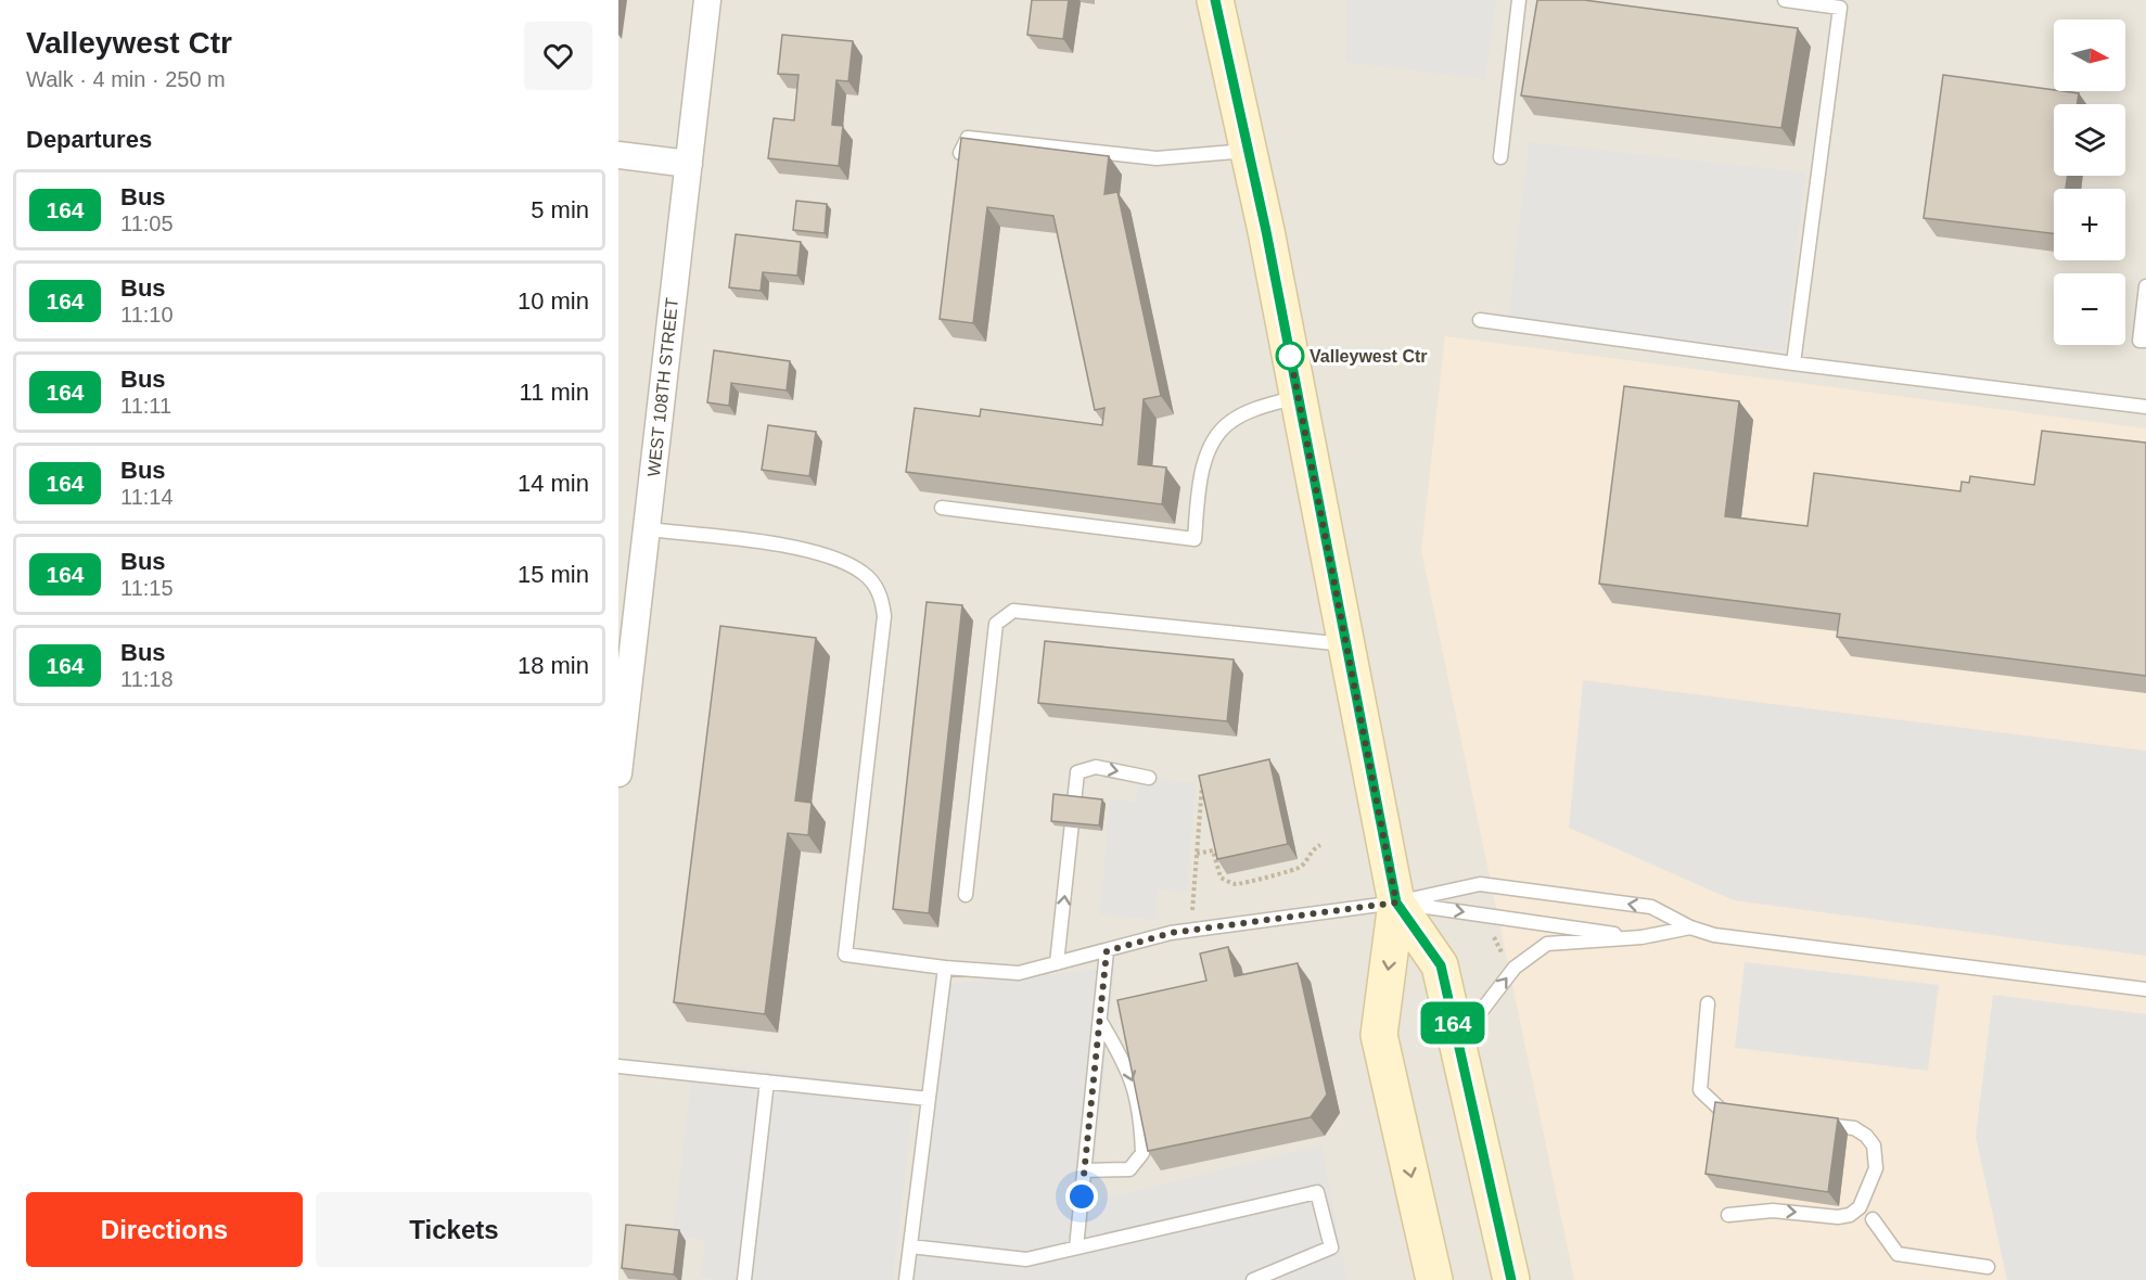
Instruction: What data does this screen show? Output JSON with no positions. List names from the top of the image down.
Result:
{
  "streets": {
    "street": ["WEST 108TH STREET"]
  },
  "places": ["Valleywest Ctr"],
  "lines": ["bus line 164"],
  "north": "right",
  "page": {
    "heading": [
      ["Valleywest Ctr", "Walk · 4 min · 250 m"],
      "Departures"
    ],
    "on_map": "164",
    "map_buttons": ["+", "−"],
    "list": [
      {
        "mark": "164",
        "name": "Bus",
        "note": "11:05",
        "value": "5 min"
      },
      {
        "mark": "164",
        "name": "Bus",
        "note": "11:10",
        "value": "10 min"
      },
      {
        "mark": "164",
        "name": "Bus",
        "note": "11:11",
        "value": "11 min"
      },
      {
        "mark": "164",
        "name": "Bus",
        "note": "11:14",
        "value": "14 min"
      },
      {
        "mark": "164",
        "name": "Bus",
        "note": "11:15",
        "value": "15 min"
      },
      {
        "mark": "164",
        "name": "Bus",
        "note": "11:18",
        "value": "18 min"
      }
    ],
    "buttons": ["Directions", "Tickets"]
  }
}
